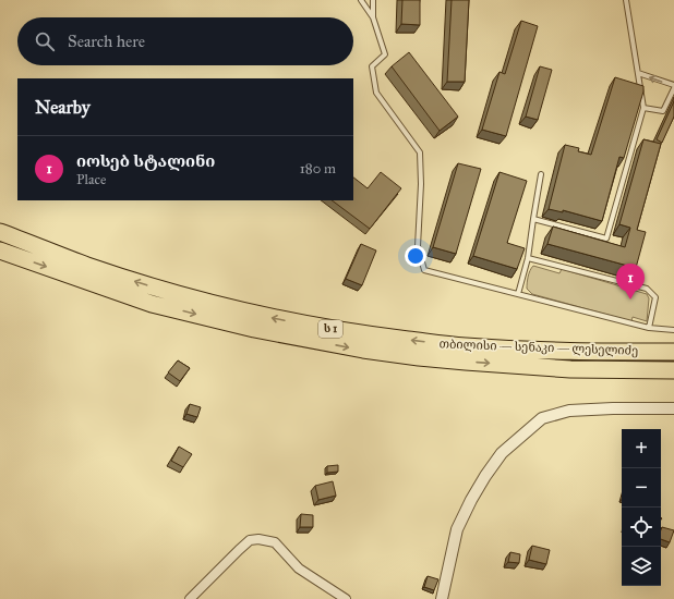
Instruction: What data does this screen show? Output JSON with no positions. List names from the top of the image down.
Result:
{
  "streets": {
    "highway": ["ს 1", "თბილისი — სენაკი — ლესელიძე"]
  },
  "page": {
    "search": "Search here",
    "heading": "Nearby",
    "list": [
      {
        "mark": "1",
        "name": "იოსებ სტალინი",
        "note": "Place",
        "value": "180 m"
      }
    ],
    "pins": "1",
    "map_buttons": ["+", "−"]
  }
}
